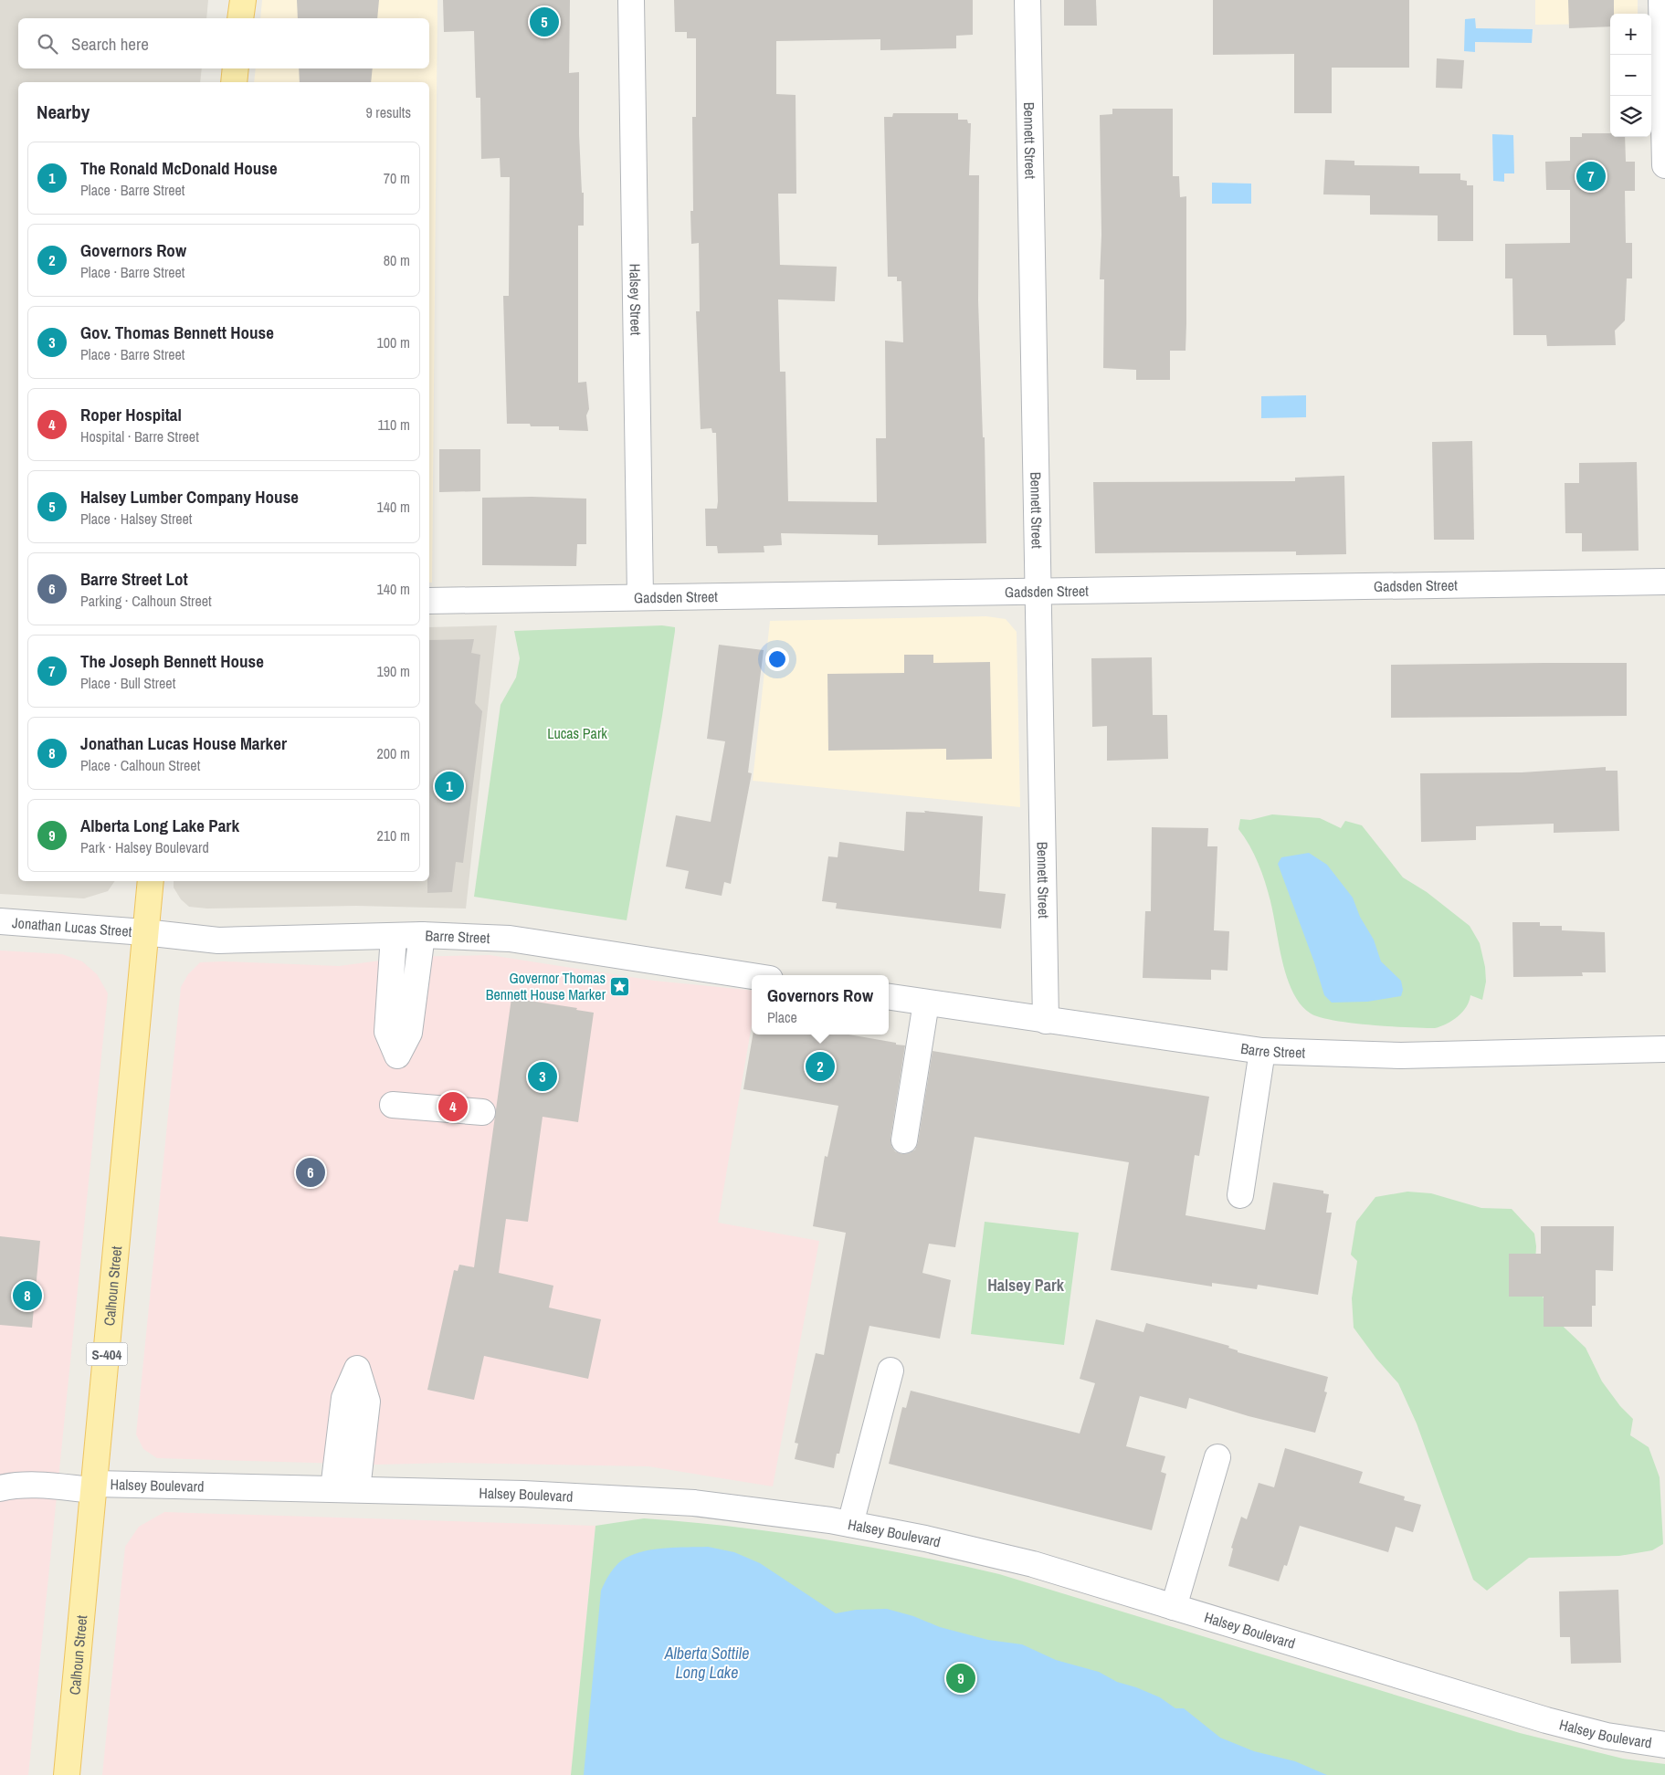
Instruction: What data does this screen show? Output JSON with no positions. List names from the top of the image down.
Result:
{
  "streets": {
    "main road": ["Calhoun Street", "S-404"],
    "street": [
      "Bennett Street",
      "Halsey Street",
      "Gadsden Street",
      "Jonathan Lucas Street",
      "Barre Street",
      "Halsey Boulevard"
    ]
  },
  "crossings": [
    ["Bennett Street", "Gadsden Street"],
    ["Bennett Street", "Barre Street"],
    ["Halsey Street", "Gadsden Street"],
    ["Jonathan Lucas Street", "Barre Street"],
    ["Jonathan Lucas Street", "Calhoun Street"],
    ["Barre Street", "Calhoun Street"],
    ["Calhoun Street", "Halsey Boulevard"]
  ],
  "districts": ["Halsey Park"],
  "water": ["Alberta Sottile Long Lake"],
  "parks": ["Lucas Park"],
  "places": {
    "place": ["Governor Thomas Bennett House Marker"]
  },
  "page": {
    "pins": [
      "5",
      "7",
      "1",
      "2",
      "3",
      "4",
      "6",
      "8",
      "9"
    ],
    "map_buttons": ["+", "−"],
    "search": "Search here",
    "heading": ["Nearby", "9 results"],
    "list": [
      {
        "mark": "1",
        "name": "The Ronald McDonald House",
        "note": "Place · Barre Street",
        "value": "70 m"
      },
      {
        "mark": "2",
        "name": "Governors Row",
        "note": "Place · Barre Street",
        "value": "80 m"
      },
      {
        "mark": "3",
        "name": "Gov. Thomas Bennett House",
        "note": "Place · Barre Street",
        "value": "100 m"
      },
      {
        "mark": "4",
        "name": "Roper Hospital",
        "note": "Hospital · Barre Street",
        "value": "110 m"
      },
      {
        "mark": "5",
        "name": "Halsey Lumber Company House",
        "note": "Place · Halsey Street",
        "value": "140 m"
      },
      {
        "mark": "6",
        "name": "Barre Street Lot",
        "note": "Parking · Calhoun Street",
        "value": "140 m"
      },
      {
        "mark": "7",
        "name": "The Joseph Bennett House",
        "note": "Place · Bull Street",
        "value": "190 m"
      },
      {
        "mark": "8",
        "name": "Jonathan Lucas House Marker",
        "note": "Place · Calhoun Street",
        "value": "200 m"
      },
      {
        "mark": "9",
        "name": "Alberta Long Lake Park",
        "note": "Park · Halsey Boulevard",
        "value": "210 m"
      }
    ],
    "popup": ["Governors Row", "Place"]
  }
}
